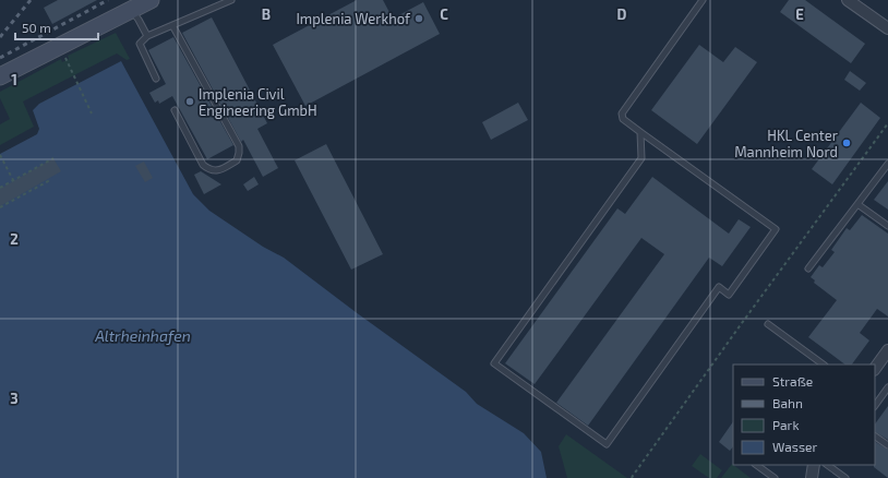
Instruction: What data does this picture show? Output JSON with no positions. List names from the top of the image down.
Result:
{
  "water": ["Altrheinhafen"],
  "places": ["Implenia Werkhof", "Implenia Civil Engineering GmbH", "HKL Center Mannheim Nord"],
  "legend": [
    "Straße",
    "Bahn",
    "Park",
    "Wasser"
  ],
  "scale_bar": "50 m",
  "grid": {
    "columns": [
      "B",
      "C",
      "D",
      "E"
    ],
    "rows": ["1", "2", "3"]
  }
}
